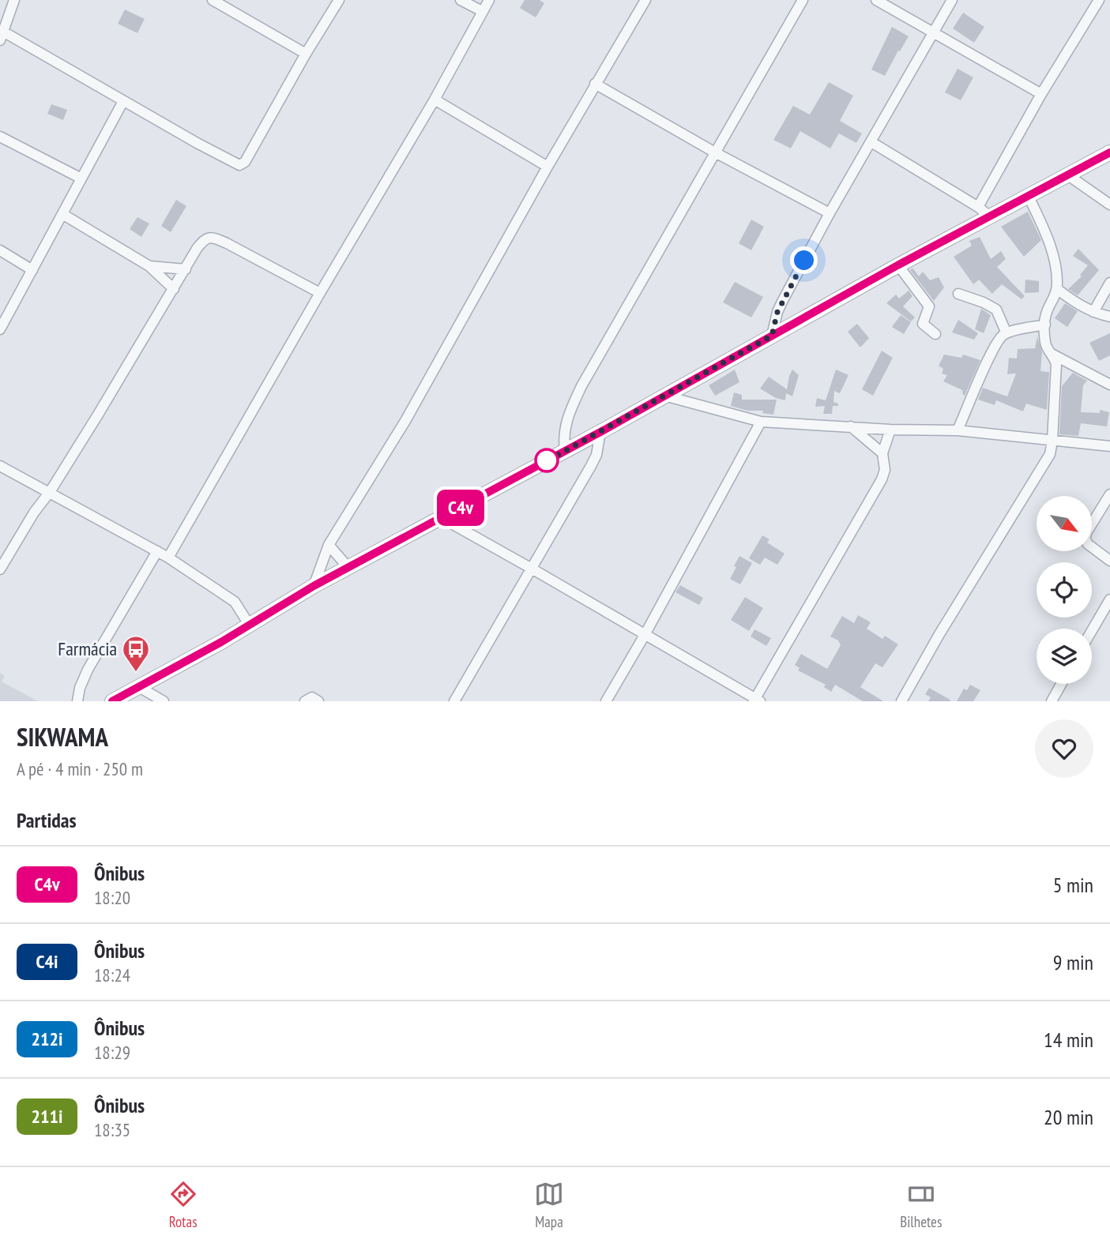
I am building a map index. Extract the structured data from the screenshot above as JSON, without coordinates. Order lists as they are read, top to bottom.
{
  "places": {
    "bus stop": ["Farmácia"]
  },
  "lines": ["bus line C4v"],
  "north": "bottom right",
  "page": {
    "on_map": "C4v",
    "heading": [
      ["SIKWAMA", "A pé · 4 min · 250 m"],
      "Partidas"
    ],
    "list": [
      {
        "mark": "C4v",
        "name": "Ônibus",
        "note": "18:20",
        "value": "5 min"
      },
      {
        "mark": "C4i",
        "name": "Ônibus",
        "note": "18:24",
        "value": "9 min"
      },
      {
        "mark": "212i",
        "name": "Ônibus",
        "note": "18:29",
        "value": "14 min"
      },
      {
        "mark": "211i",
        "name": "Ônibus",
        "note": "18:35",
        "value": "20 min"
      }
    ],
    "tabs": ["Rotas", "Mapa", "Bilhetes"]
  }
}
